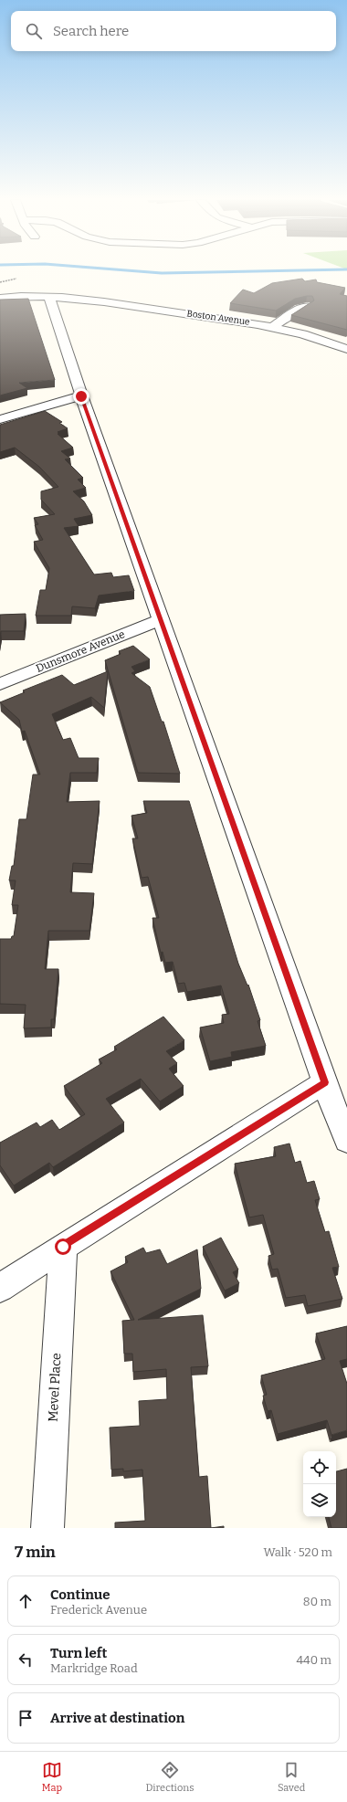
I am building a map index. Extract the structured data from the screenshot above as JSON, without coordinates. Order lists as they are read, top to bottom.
{
  "streets": {
    "street": ["Boston Avenue", "Dunsmore Avenue", "Mevel Place"]
  },
  "page": {
    "search": "Search here",
    "heading": ["7 min", "Walk · 520 m"],
    "list": [
      ["Continue", "Frederick Avenue", "80 m"],
      ["Turn left", "Markridge Road", "440 m"],
      "Arrive at destination"
    ],
    "nav": ["Map", "Directions", "Saved"]
  }
}
